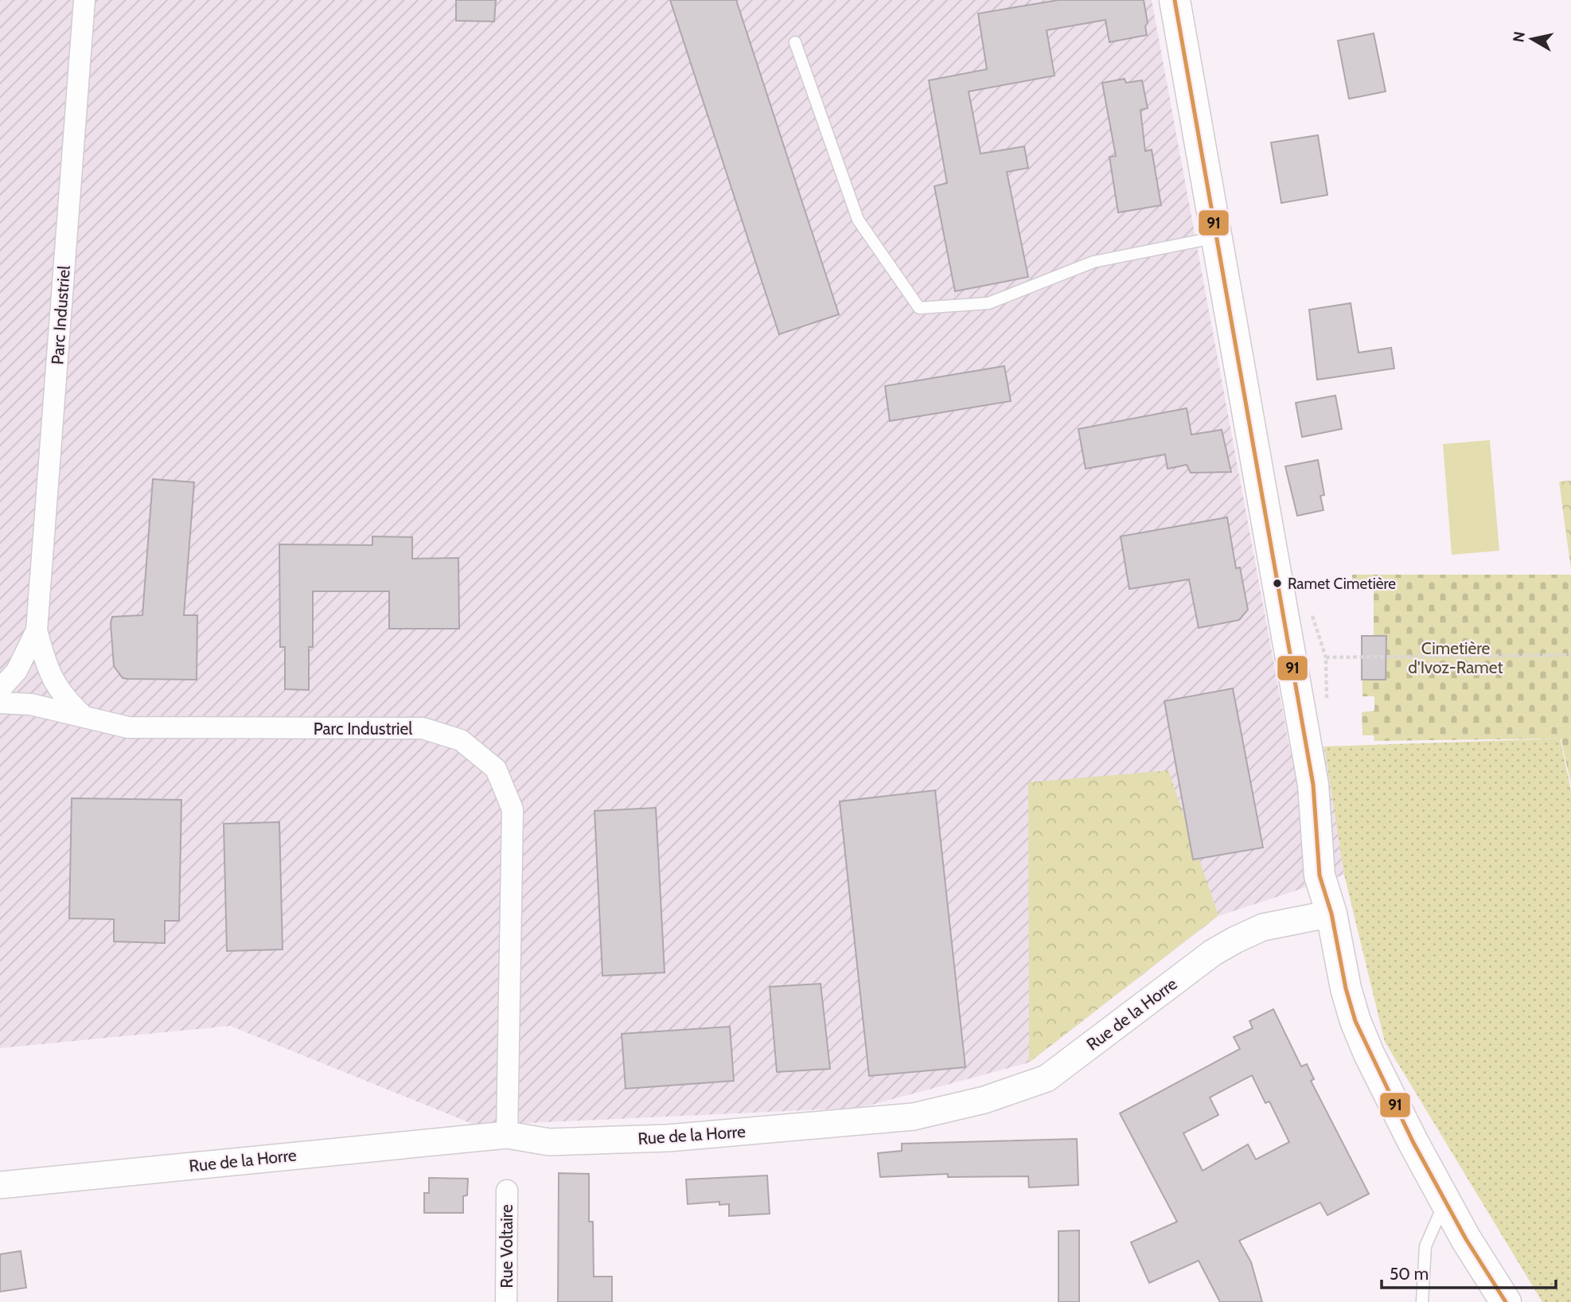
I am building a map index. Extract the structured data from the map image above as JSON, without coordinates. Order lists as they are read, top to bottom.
{
  "streets": {
    "street": ["Parc Industriel", "Rue de la Horre", "Rue Voltaire"]
  },
  "crossings": [
    ["Parc Industriel", "Rue de la Horre"]
  ],
  "parks": ["Cimetière d'Ivoz-Ramet"],
  "places": ["Ramet Cimetière"],
  "lines": ["transit line 91"],
  "scale_bar": "50 m",
  "north": "left"
}
